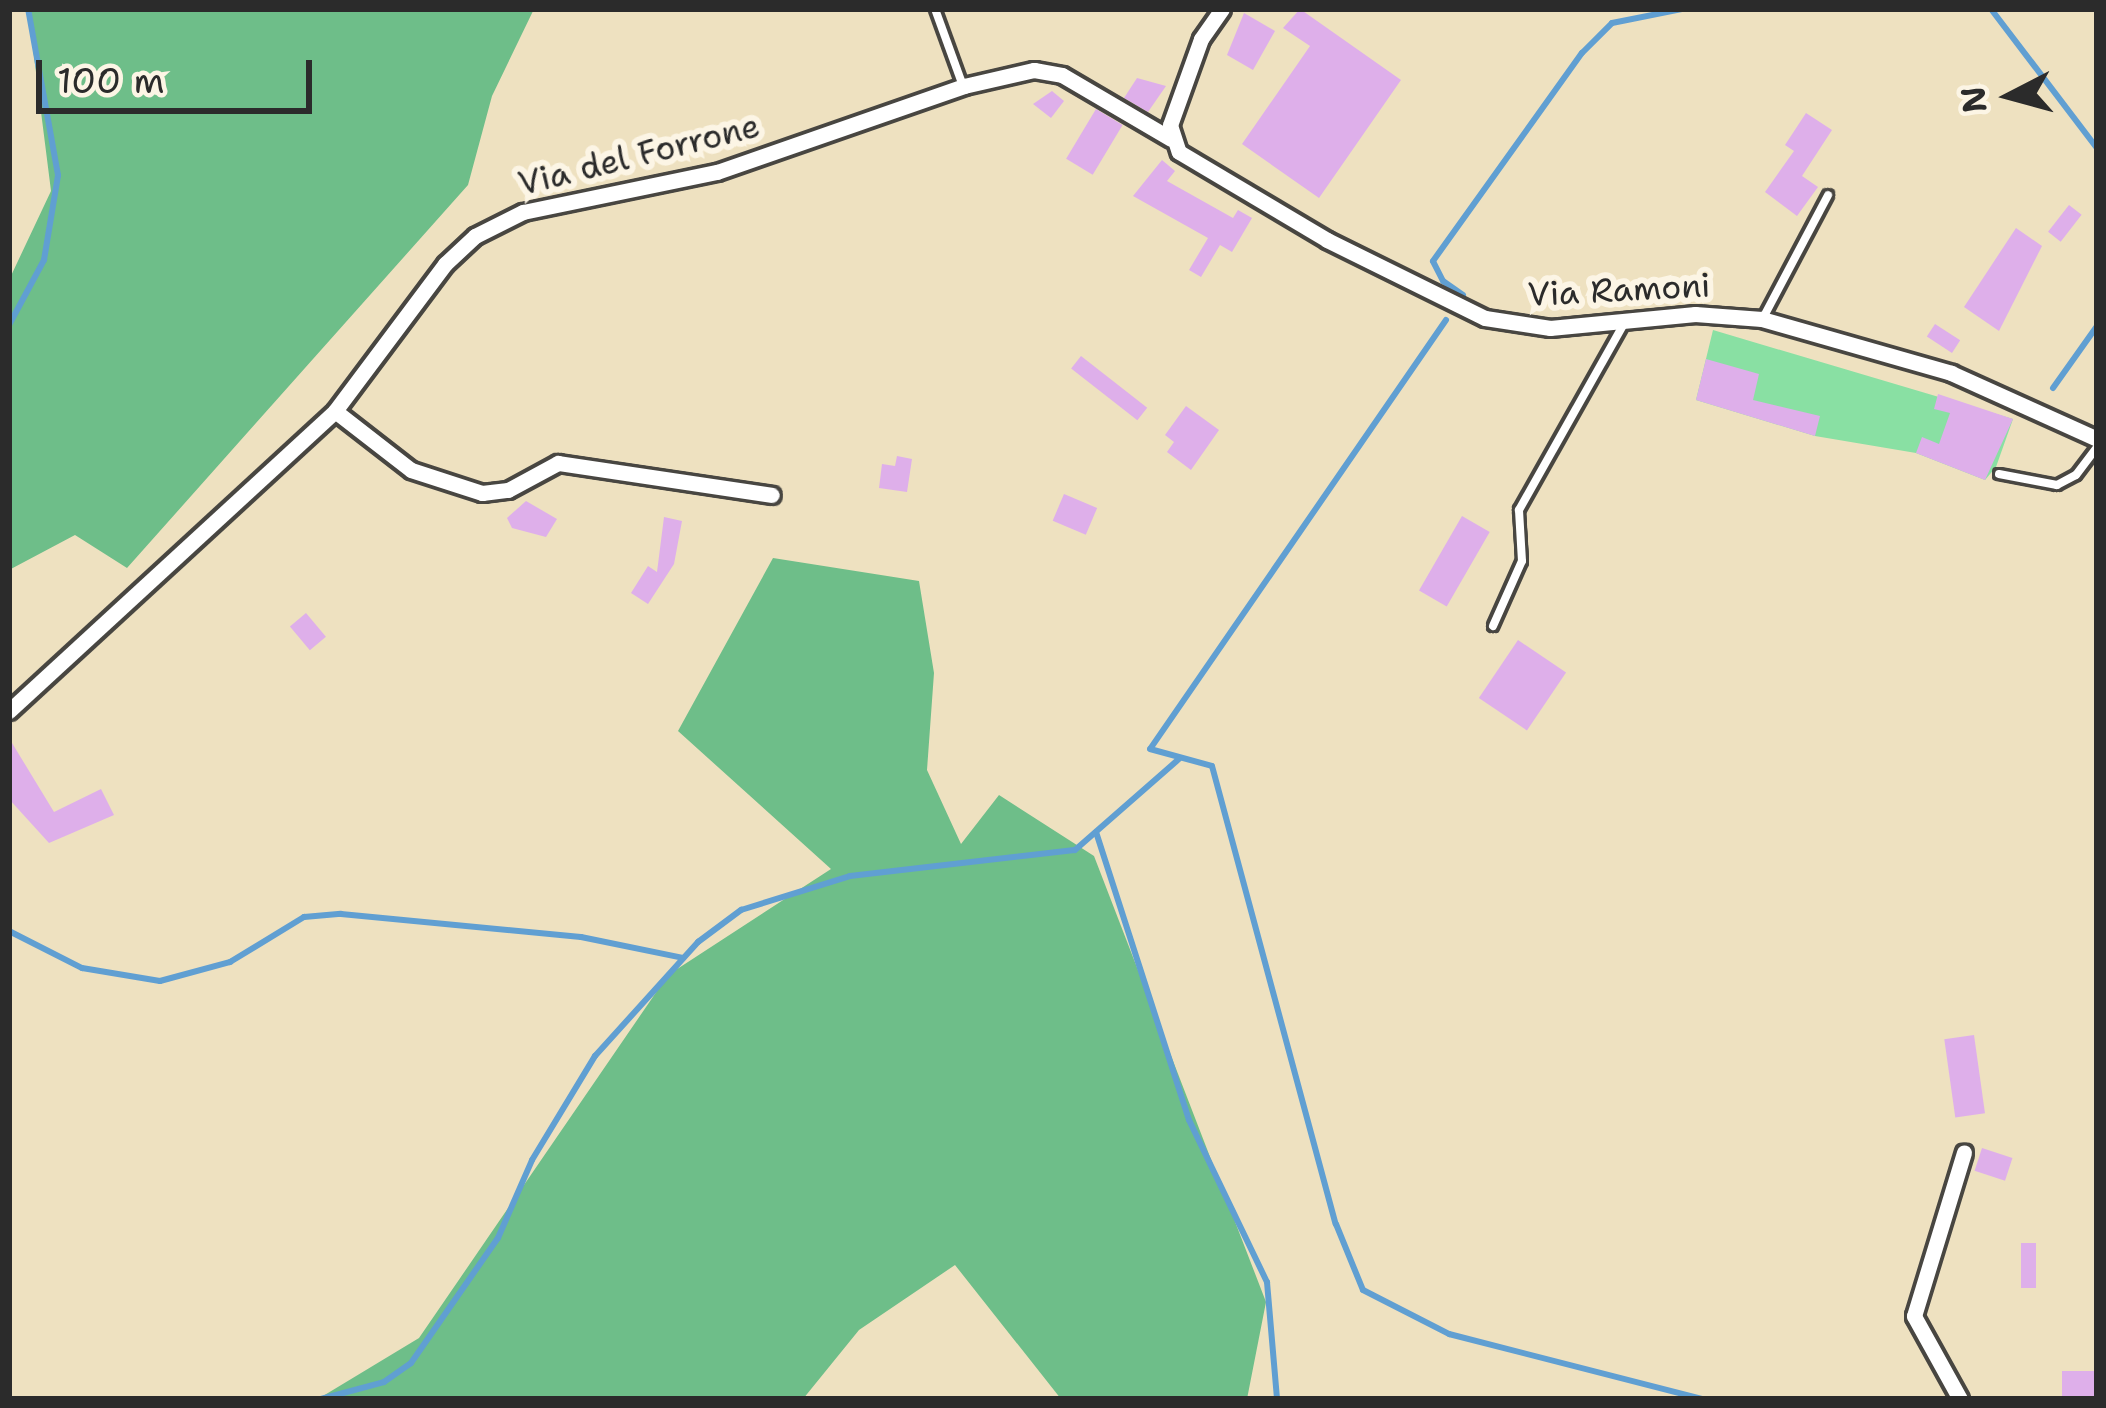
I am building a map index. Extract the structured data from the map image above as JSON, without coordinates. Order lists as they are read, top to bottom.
{
  "streets": {
    "street": ["Via del Forrone", "Via Ramoni"]
  },
  "crossings": [
    ["Via del Forrone", "Via Ramoni"]
  ],
  "scale_bar": "100 m",
  "north": "left"
}
